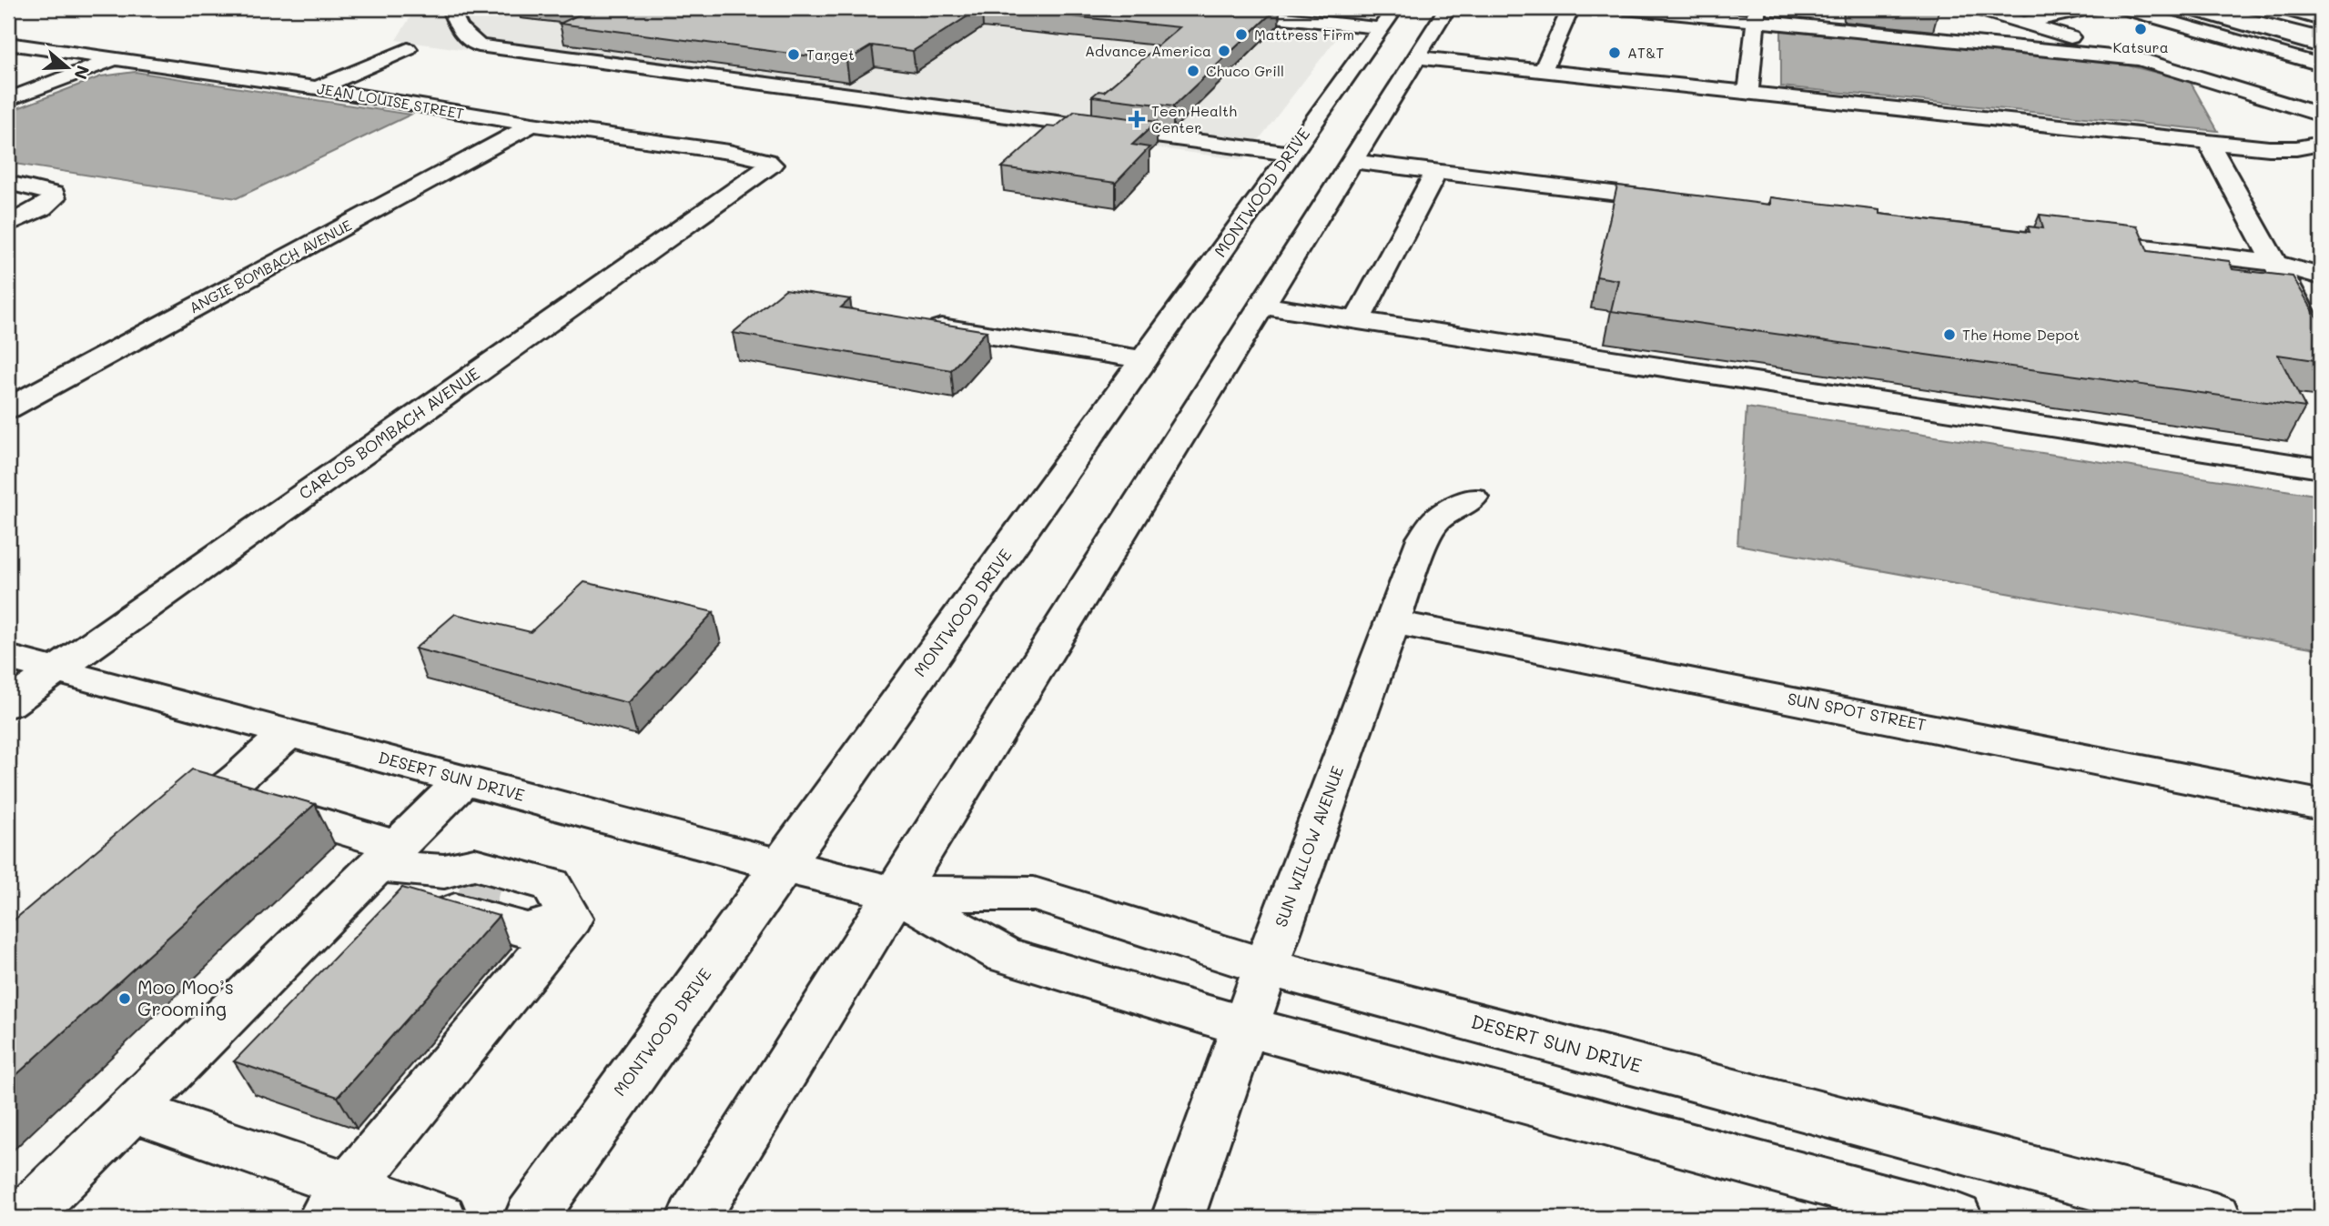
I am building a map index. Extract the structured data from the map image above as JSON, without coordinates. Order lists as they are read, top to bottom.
{
  "streets": {
    "main road": [
      "JEAN LOUISE STREET",
      "MONTWOOD DRIVE",
      "ANGIE BOMBACH AVENUE",
      "CARLOS BOMBACH AVENUE",
      "SUN SPOT STREET",
      "DESERT SUN DRIVE",
      "SUN WILLOW AVENUE"
    ]
  },
  "crossings": [
    ["JEAN LOUISE STREET", "ANGIE BOMBACH AVENUE"],
    ["JEAN LOUISE STREET", "CARLOS BOMBACH AVENUE"],
    ["MONTWOOD DRIVE", "DESERT SUN DRIVE"],
    ["CARLOS BOMBACH AVENUE", "DESERT SUN DRIVE"],
    ["SUN SPOT STREET", "SUN WILLOW AVENUE"],
    ["DESERT SUN DRIVE", "SUN WILLOW AVENUE"]
  ],
  "places": {
    "other": [
      "Katsura",
      "Mattress Firm",
      "Advance America",
      "AT&T",
      "Target",
      "Chuco Grill",
      "The Home Depot",
      "Moo Moo’s Grooming"
    ],
    "health": ["Teen Health Center"]
  },
  "north": "right"
}
